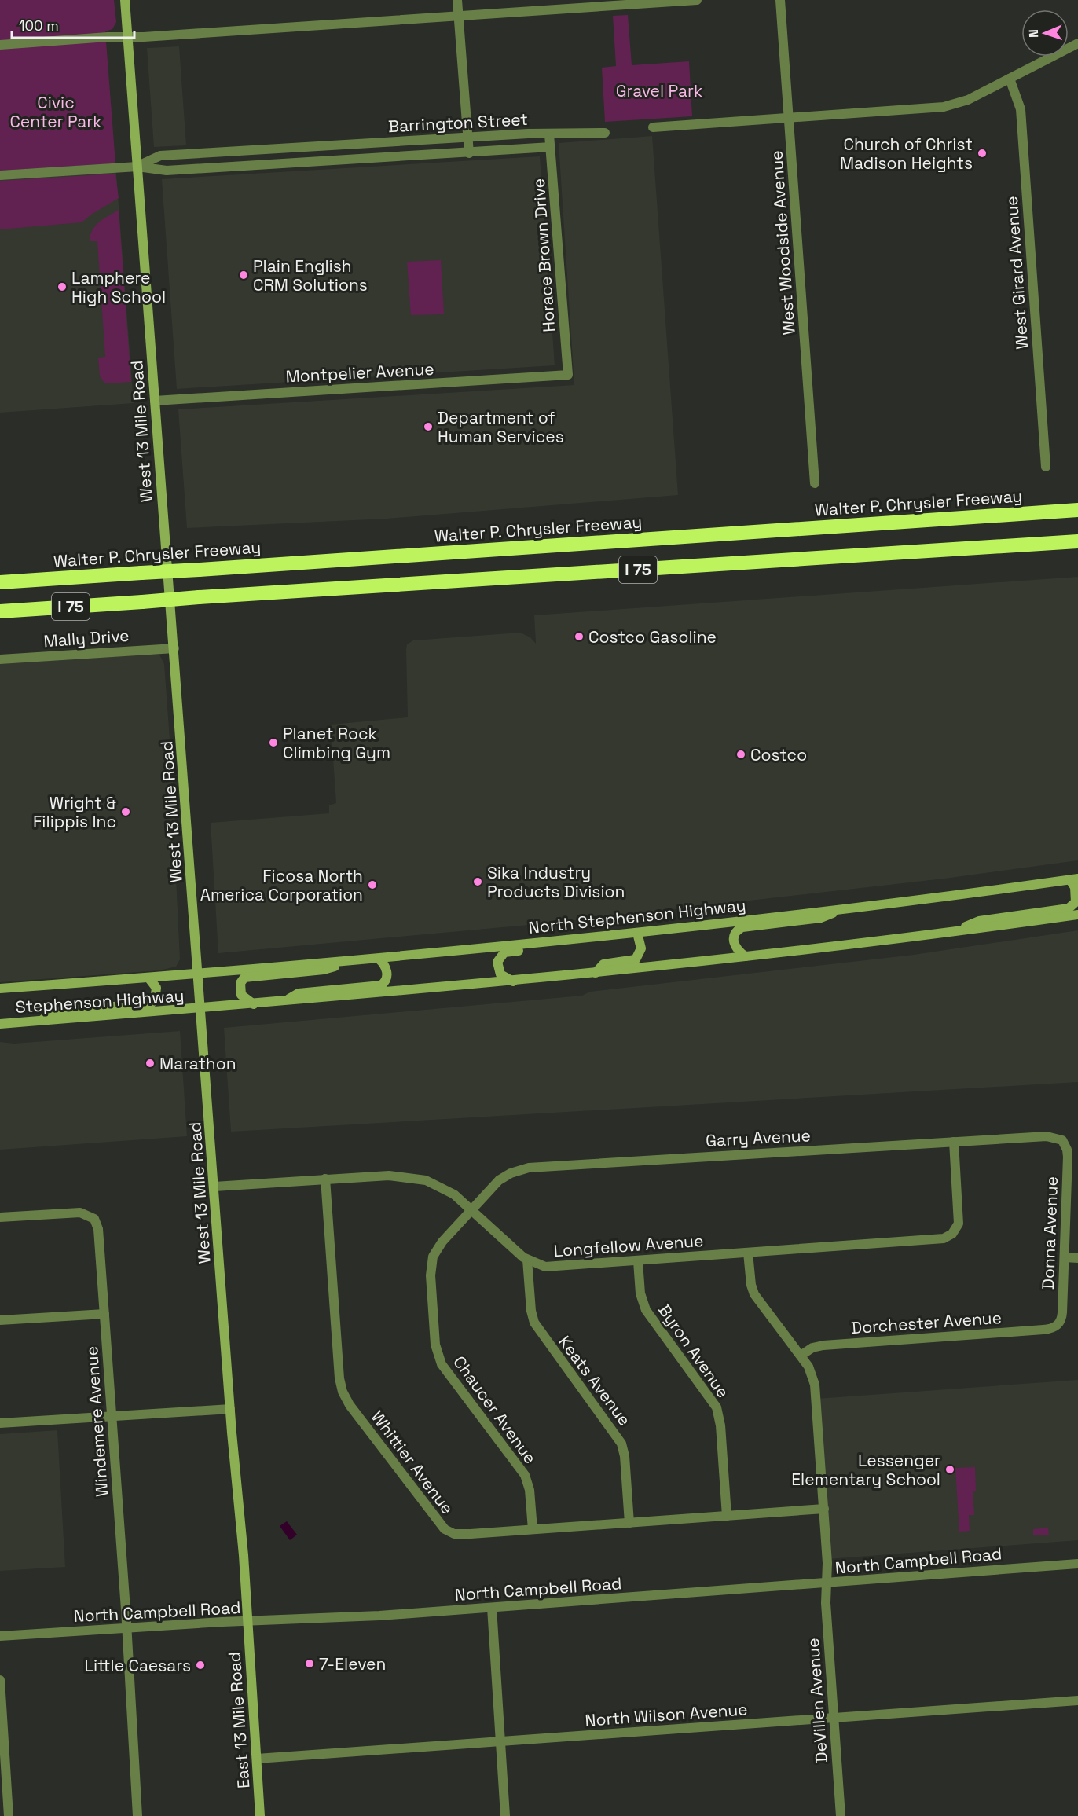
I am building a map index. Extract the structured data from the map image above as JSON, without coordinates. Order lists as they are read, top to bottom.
{
  "streets": {
    "highway": ["Walter P. Chrysler Freeway", "I 75"],
    "main road": [
      "West 13 Mile Road",
      "North Stephenson Highway",
      "Stephenson Highway",
      "East 13 Mile Road"
    ],
    "street": [
      "Barrington Street",
      "West Woodside Avenue",
      "Horace Brown Drive",
      "West Girard Avenue",
      "Montpelier Avenue",
      "Mally Drive",
      "Garry Avenue",
      "Donna Avenue",
      "Longfellow Avenue",
      "Dorchester Avenue",
      "Byron Avenue",
      "Keats Avenue",
      "Chaucer Avenue",
      "Windemere Avenue",
      "Whittier Avenue",
      "North Campbell Road",
      "DeVillen Avenue",
      "North Wilson Avenue"
    ]
  },
  "crossings": [
    ["Barrington Street", "Horace Brown Drive"],
    ["Barrington Street", "West 13 Mile Road"],
    ["Horace Brown Drive", "Montpelier Avenue"],
    ["Montpelier Avenue", "West 13 Mile Road"],
    ["West 13 Mile Road", "Mally Drive"],
    ["West 13 Mile Road", "North Stephenson Highway"],
    ["West 13 Mile Road", "Stephenson Highway"],
    ["West 13 Mile Road", "Longfellow Avenue"],
    ["West 13 Mile Road", "North Campbell Road"],
    ["West 13 Mile Road", "East 13 Mile Road"],
    ["North Stephenson Highway", "Stephenson Highway"],
    ["Garry Avenue", "Donna Avenue"],
    ["Garry Avenue", "Longfellow Avenue"],
    ["Garry Avenue", "Chaucer Avenue"],
    ["Donna Avenue", "Dorchester Avenue"],
    ["Longfellow Avenue", "Byron Avenue"],
    ["Longfellow Avenue", "Keats Avenue"],
    ["Longfellow Avenue", "Chaucer Avenue"],
    ["Longfellow Avenue", "Whittier Avenue"],
    ["Longfellow Avenue", "DeVillen Avenue"],
    ["Dorchester Avenue", "DeVillen Avenue"],
    ["Byron Avenue", "Whittier Avenue"],
    ["Keats Avenue", "Whittier Avenue"],
    ["Chaucer Avenue", "Whittier Avenue"],
    ["Windemere Avenue", "North Campbell Road"],
    ["Whittier Avenue", "DeVillen Avenue"],
    ["North Campbell Road", "DeVillen Avenue"],
    ["North Campbell Road", "East 13 Mile Road"],
    ["DeVillen Avenue", "North Wilson Avenue"],
    ["North Wilson Avenue", "East 13 Mile Road"]
  ],
  "parks": ["Gravel Park", "Civic Center Park"],
  "places": [
    "Church of Christ Madison Heights",
    "Plain English CRM Solutions",
    "Lamphere High School",
    "Department of Human Services",
    "Costco Gasoline",
    "Planet Rock Climbing Gym",
    "Costco",
    "Wright & Filippis Inc",
    "Sika Industry Products Division",
    "Ficosa North America Corporation",
    "Marathon",
    "Lessenger Elementary School",
    "7-Eleven",
    "Little Caesars"
  ],
  "scale_bar": "100 m",
  "north": "left"
}
